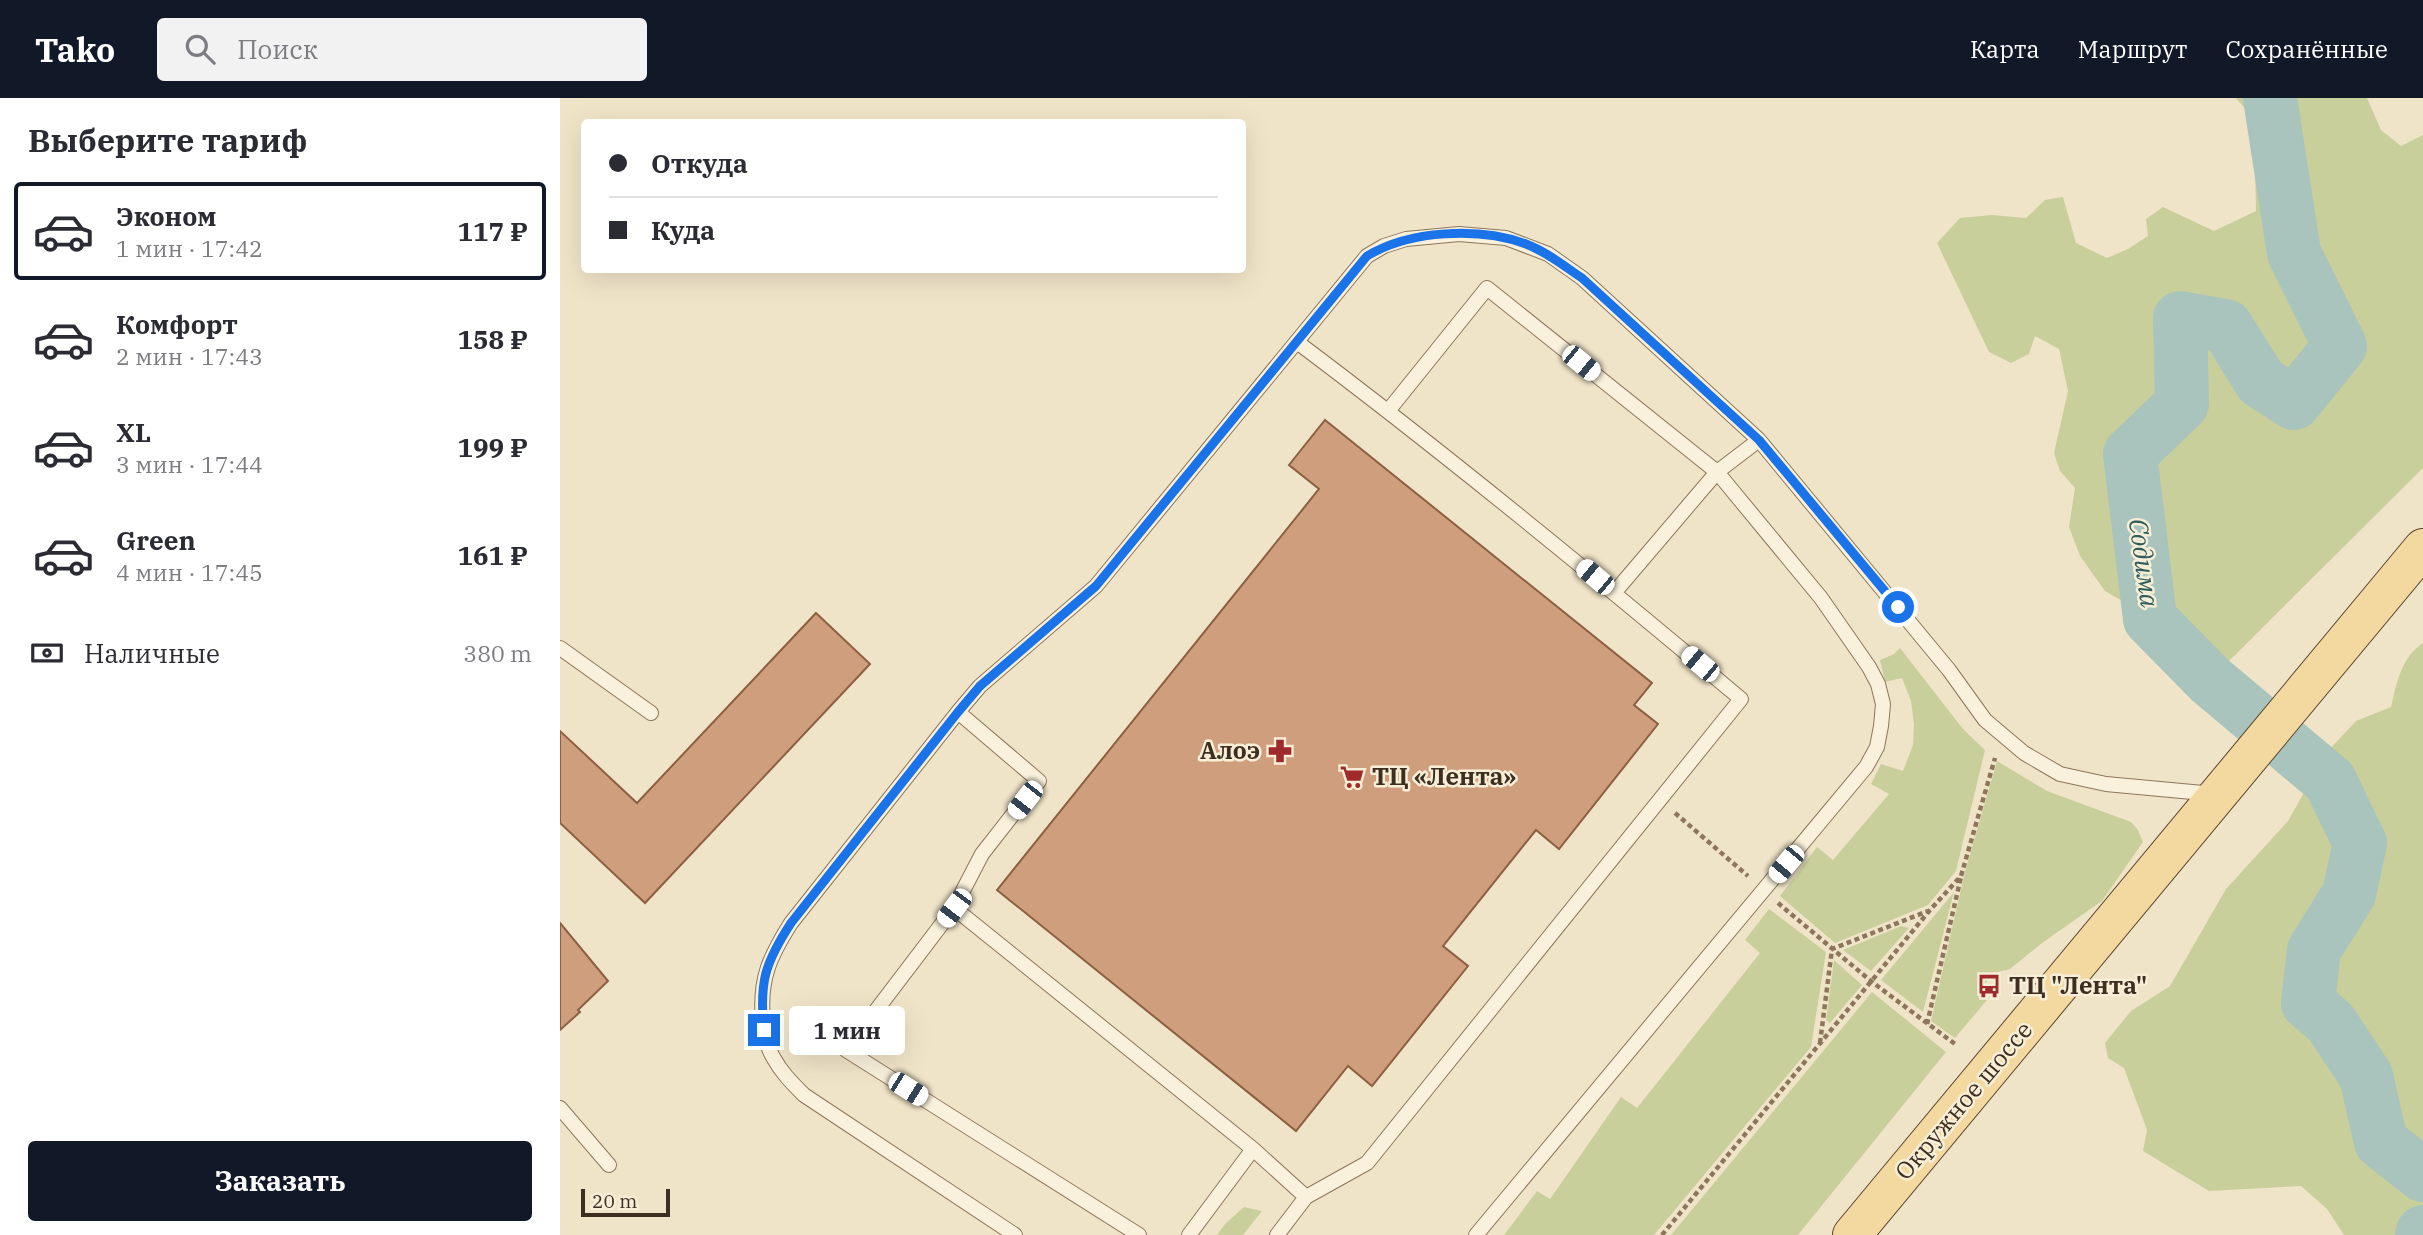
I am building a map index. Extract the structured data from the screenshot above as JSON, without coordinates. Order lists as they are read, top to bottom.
{
  "streets": {
    "main road": ["Окружное шоссе"]
  },
  "water": ["Содима"],
  "places": {
    "pharmacy": ["Алоэ"],
    "supermarket": ["ТЦ «Лента»"],
    "bus stop": ["ТЦ \"Лента\""]
  },
  "scale_bar": "20 m",
  "page": {
    "header": "Tako",
    "search": "Поиск",
    "nav": ["Карта", "Маршрут", "Сохранённые"],
    "heading": "Выберите тариф",
    "banner": ["Откуда", "Куда"],
    "list": [
      {
        "name": "Эконом",
        "note": "1 мин · 17:42",
        "value": "117 ₽"
      },
      {
        "name": "Комфорт",
        "note": "2 мин · 17:43",
        "value": "158 ₽"
      },
      {
        "name": "XL",
        "note": "3 мин · 17:44",
        "value": "199 ₽"
      },
      {
        "name": "Green",
        "note": "4 мин · 17:45",
        "value": "161 ₽"
      }
    ],
    "pay": ["Наличные", "380 m"],
    "bubble": "1 мин",
    "buttons": "Заказать",
    "scale": "20 m"
  }
}
